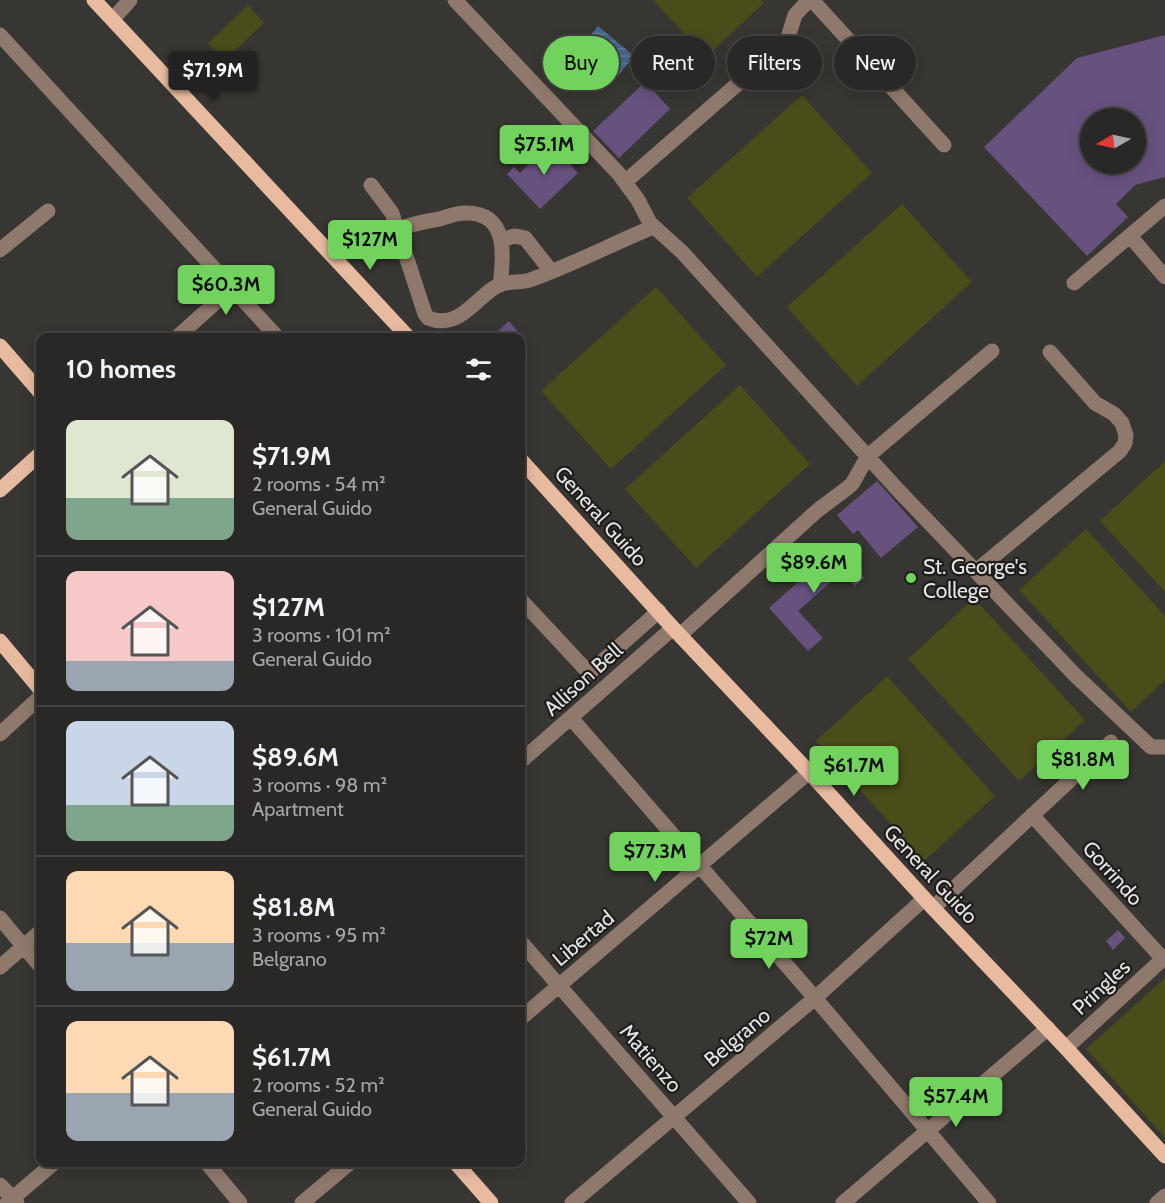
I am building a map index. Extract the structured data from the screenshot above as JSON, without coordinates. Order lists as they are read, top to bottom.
{
  "streets": {
    "main road": ["General Guido"],
    "street": [
      "Allison Bell",
      "Gorrindo",
      "Libertad",
      "Pringles",
      "Belgrano",
      "Matienzo"
    ]
  },
  "crossings": [
    ["General Guido", "Allison Bell"],
    ["General Guido", "Libertad"],
    ["General Guido", "Pringles"],
    ["General Guido", "Belgrano"],
    ["Gorrindo", "Pringles"],
    ["Gorrindo", "Belgrano"],
    ["Libertad", "Matienzo"],
    ["Belgrano", "Matienzo"]
  ],
  "places": ["St. George's College"],
  "north": "left",
  "page": {
    "chip": [
      "Buy",
      "Rent",
      "Filters",
      "New"
    ],
    "price": [
      "$71.9M",
      "$75.1M",
      "$127M",
      "$60.3M",
      "$89.6M",
      "$81.8M",
      "$61.7M",
      "$77.3M",
      "$72M",
      "$57.4M"
    ],
    "heading": "10 homes",
    "list": [
      {
        "name": "$71.9M",
        "note": "2 rooms · 54 m² · General Guido"
      },
      {
        "name": "$127M",
        "note": "3 rooms · 101 m² · General Guido"
      },
      {
        "name": "$89.6M",
        "note": "3 rooms · 98 m² · Apartment"
      },
      {
        "name": "$81.8M",
        "note": "3 rooms · 95 m² · Belgrano"
      },
      {
        "name": "$61.7M",
        "note": "2 rooms · 52 m² · General Guido"
      }
    ]
  }
}
